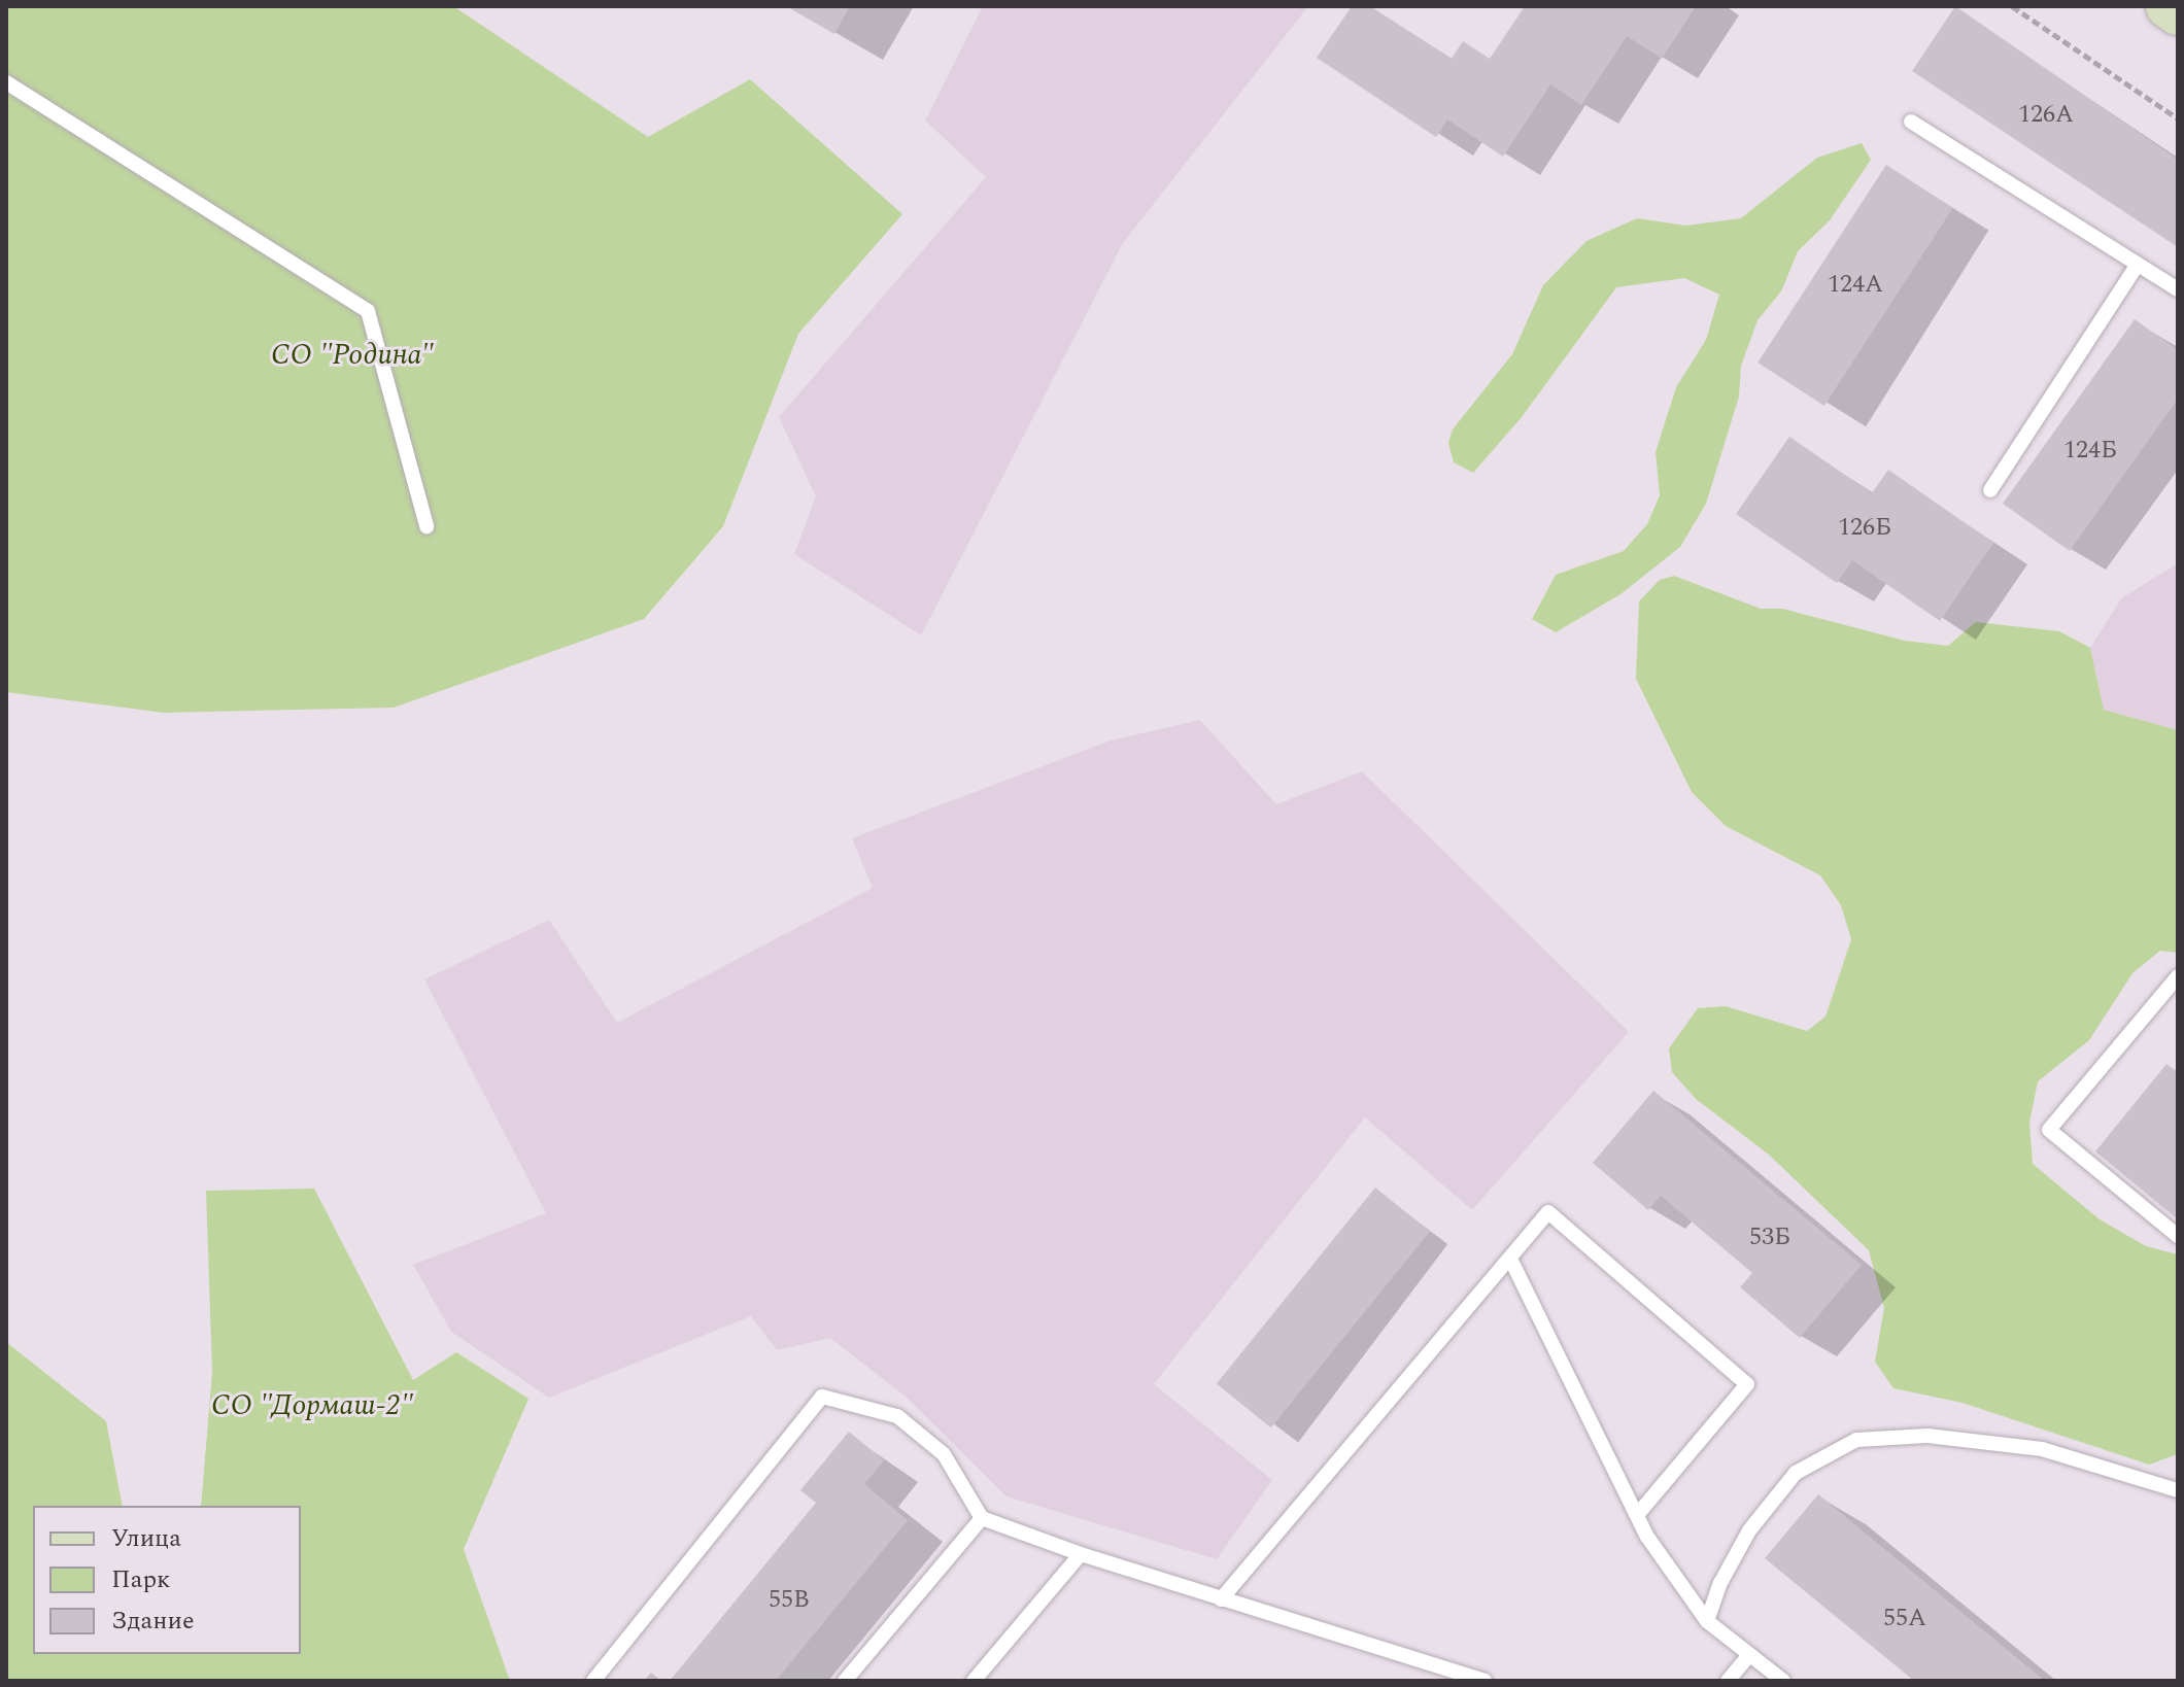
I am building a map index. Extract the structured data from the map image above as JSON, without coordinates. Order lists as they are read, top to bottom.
{
  "parks": ["СО \"Родина\"", "СО \"Дормаш-2\""],
  "house_numbers": [
    "126А",
    "124А",
    "124Б",
    "126Б",
    "53Б",
    "55В",
    "55А"
  ],
  "legend": ["Улица", "Парк", "Здание"]
}
